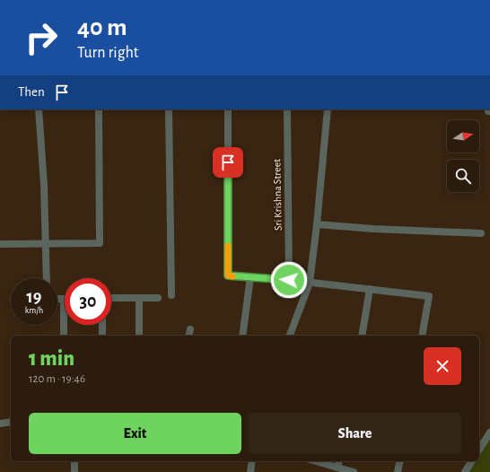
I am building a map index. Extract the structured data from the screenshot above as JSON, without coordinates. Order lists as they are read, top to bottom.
{
  "streets": {
    "street": ["Sri Krishna Street"]
  },
  "north": "right",
  "page": {
    "turn": ["40 m", "Turn right"],
    "then": "Then",
    "speed": "19 km/h",
    "limit": "30",
    "heading": ["1 min", "120 m · 19:46"],
    "buttons": ["Exit", "Share"]
  }
}
